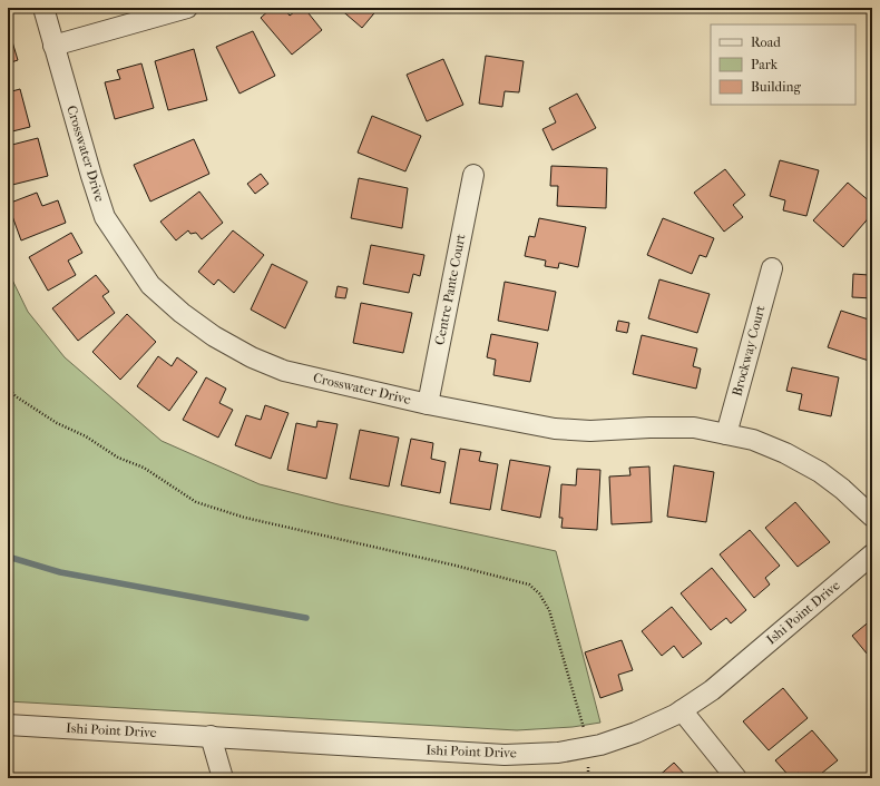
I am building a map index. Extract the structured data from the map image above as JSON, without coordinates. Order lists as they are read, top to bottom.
{
  "streets": {
    "street": [
      "Crosswater Drive",
      "Centre Pante Court",
      "Brockway Court",
      "Ishi Point Drive"
    ]
  },
  "crossings": [
    ["Crosswater Drive", "Centre Pante Court"],
    ["Crosswater Drive", "Brockway Court"]
  ],
  "legend": ["Road", "Park", "Building"]
}
